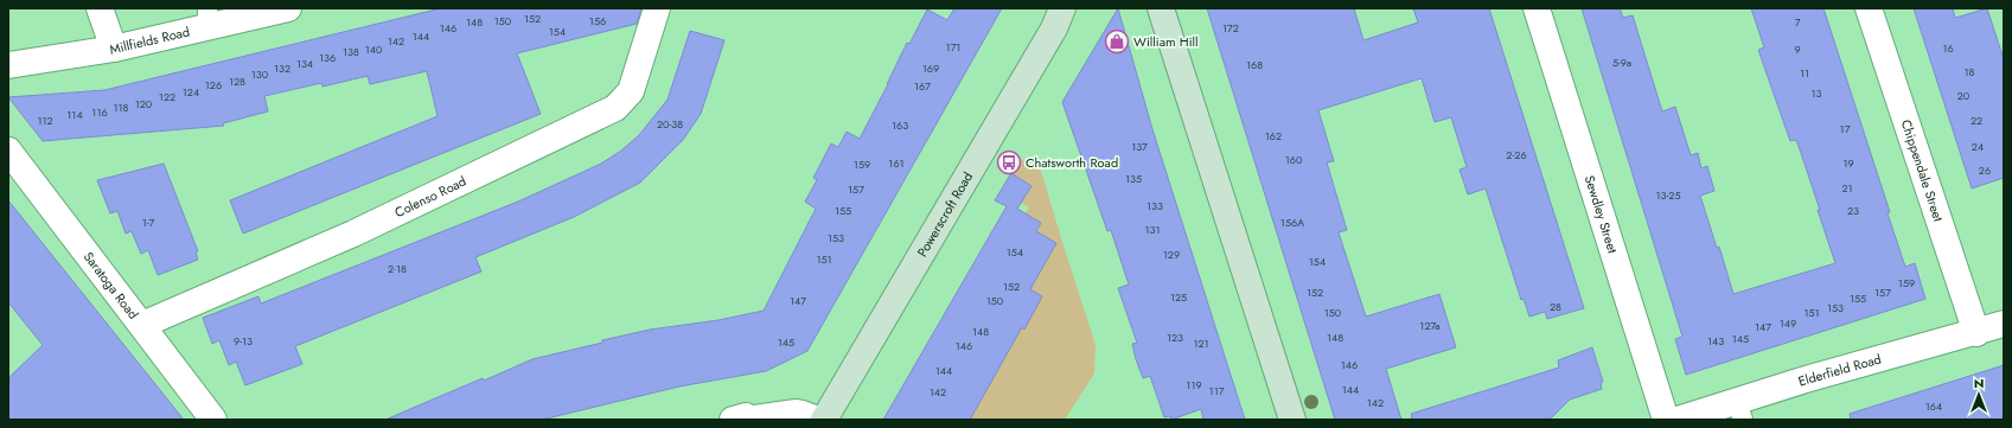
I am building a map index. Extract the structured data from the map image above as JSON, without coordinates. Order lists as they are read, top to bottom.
{
  "streets": {
    "street": [
      "Millfields Road",
      "Chippendale Street",
      "Colenso Road",
      "Sewdley Street",
      "Powerscroft Road",
      "Saratoga Road",
      "Elderfield Road"
    ]
  },
  "crossings": [
    ["Chippendale Street", "Elderfield Road"],
    ["Colenso Road", "Saratoga Road"]
  ],
  "places": {
    "shop": ["William Hill"],
    "bus stop": ["Chatsworth Road"]
  },
  "house_numbers": [
    "152",
    "150",
    "156",
    "148",
    "7",
    "146",
    "172",
    "154",
    "144",
    "142",
    "171",
    "16",
    "140",
    "9",
    "138",
    "136",
    "5-9a",
    "134",
    "168",
    "132",
    "169",
    "18",
    "11",
    "130",
    "128",
    "126",
    "167",
    "124",
    "13",
    "20",
    "122",
    "120",
    "118",
    "116",
    "114",
    "112",
    "22",
    "20-38",
    "163",
    "17",
    "162",
    "137",
    "24",
    "2-26",
    "160",
    "161",
    "19",
    "159",
    "26",
    "135",
    "21",
    "157",
    "13-25",
    "133",
    "155",
    "23",
    "1-7",
    "156A",
    "131",
    "153",
    "154",
    "129",
    "151",
    "154",
    "2-18",
    "159",
    "152",
    "152",
    "157",
    "125",
    "155",
    "147",
    "150",
    "28",
    "153",
    "150",
    "151",
    "149",
    "127a",
    "147",
    "148",
    "123",
    "148",
    "145",
    "9-13",
    "143",
    "145",
    "121",
    "146",
    "146",
    "144",
    "119",
    "144",
    "117",
    "142",
    "142",
    "164"
  ],
  "north": "top"
}
